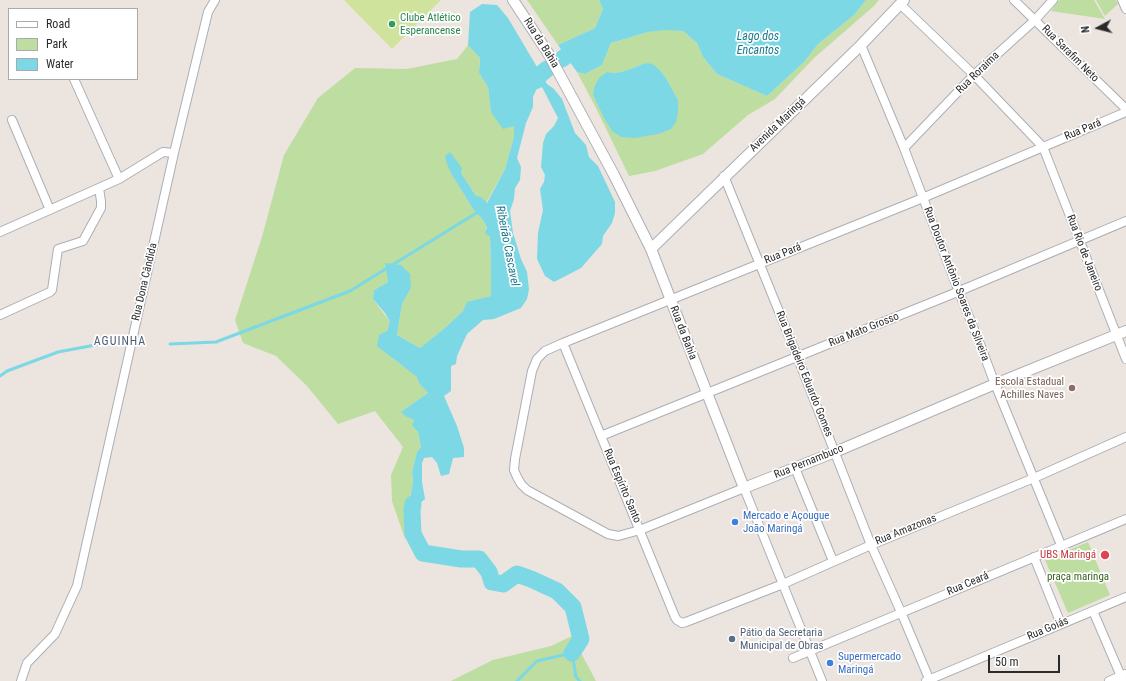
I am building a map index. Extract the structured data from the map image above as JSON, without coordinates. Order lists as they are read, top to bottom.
{
  "streets": {
    "street": [
      "Rua da Bahia",
      "Rua Sarafim Neto",
      "Rua Roraima",
      "Avenida Maringá",
      "Rua Pará",
      "Rua Rio de Janeiro",
      "Rua Dona Cândida",
      "Rua Doutor Antônio Soares da Silveira",
      "Rua Mato Grosso",
      "Rua Brigadeiro Eduardo Gomes",
      "Rua Pernambuco",
      "Rua Espírito Santo",
      "Rua Amazonas",
      "Rua Ceará",
      "Rua Goiás"
    ]
  },
  "crossings": [
    ["Rua da Bahia", "Avenida Maringá"],
    ["Rua da Bahia", "Rua Pará"],
    ["Rua da Bahia", "Rua Mato Grosso"],
    ["Rua da Bahia", "Rua Pernambuco"],
    ["Rua da Bahia", "Rua Amazonas"],
    ["Rua da Bahia", "Rua Ceará"],
    ["Rua Sarafim Neto", "Rua Roraima"],
    ["Rua Roraima", "Rua Doutor Antônio Soares da Silveira"],
    ["Avenida Maringá", "Rua Doutor Antônio Soares da Silveira"],
    ["Avenida Maringá", "Rua Brigadeiro Eduardo Gomes"],
    ["Rua Pará", "Rua Rio de Janeiro"],
    ["Rua Pará", "Rua Doutor Antônio Soares da Silveira"],
    ["Rua Pará", "Rua Brigadeiro Eduardo Gomes"],
    ["Rua Pará", "Rua Pernambuco"],
    ["Rua Pará", "Rua Espírito Santo"],
    ["Rua Rio de Janeiro", "Rua Mato Grosso"],
    ["Rua Rio de Janeiro", "Rua Pernambuco"],
    ["Rua Doutor Antônio Soares da Silveira", "Rua Mato Grosso"],
    ["Rua Doutor Antônio Soares da Silveira", "Rua Pernambuco"],
    ["Rua Doutor Antônio Soares da Silveira", "Rua Amazonas"],
    ["Rua Doutor Antônio Soares da Silveira", "Rua Ceará"],
    ["Rua Mato Grosso", "Rua Brigadeiro Eduardo Gomes"],
    ["Rua Mato Grosso", "Rua Espírito Santo"],
    ["Rua Brigadeiro Eduardo Gomes", "Rua Pernambuco"],
    ["Rua Brigadeiro Eduardo Gomes", "Rua Amazonas"],
    ["Rua Brigadeiro Eduardo Gomes", "Rua Ceará"],
    ["Rua Brigadeiro Eduardo Gomes", "Rua Goiás"],
    ["Rua Pernambuco", "Rua Espírito Santo"],
    ["Rua Espírito Santo", "Rua Amazonas"]
  ],
  "districts": ["AGUINHA"],
  "water": ["Lago dos Encantos", "Ribeirão Cascavel"],
  "parks": ["praça maringa"],
  "places": [
    "Clube Atlético Esperancense",
    "Escola Estadual Achilles Naves",
    "Mercado e Açougue João Maringá",
    "UBS Maringá",
    "Pátio da Secretaria Municipal de Obras",
    "Supermercado Maringá"
  ],
  "legend": ["Road", "Park", "Water"],
  "scale_bar": "50 m",
  "north": "left"
}
